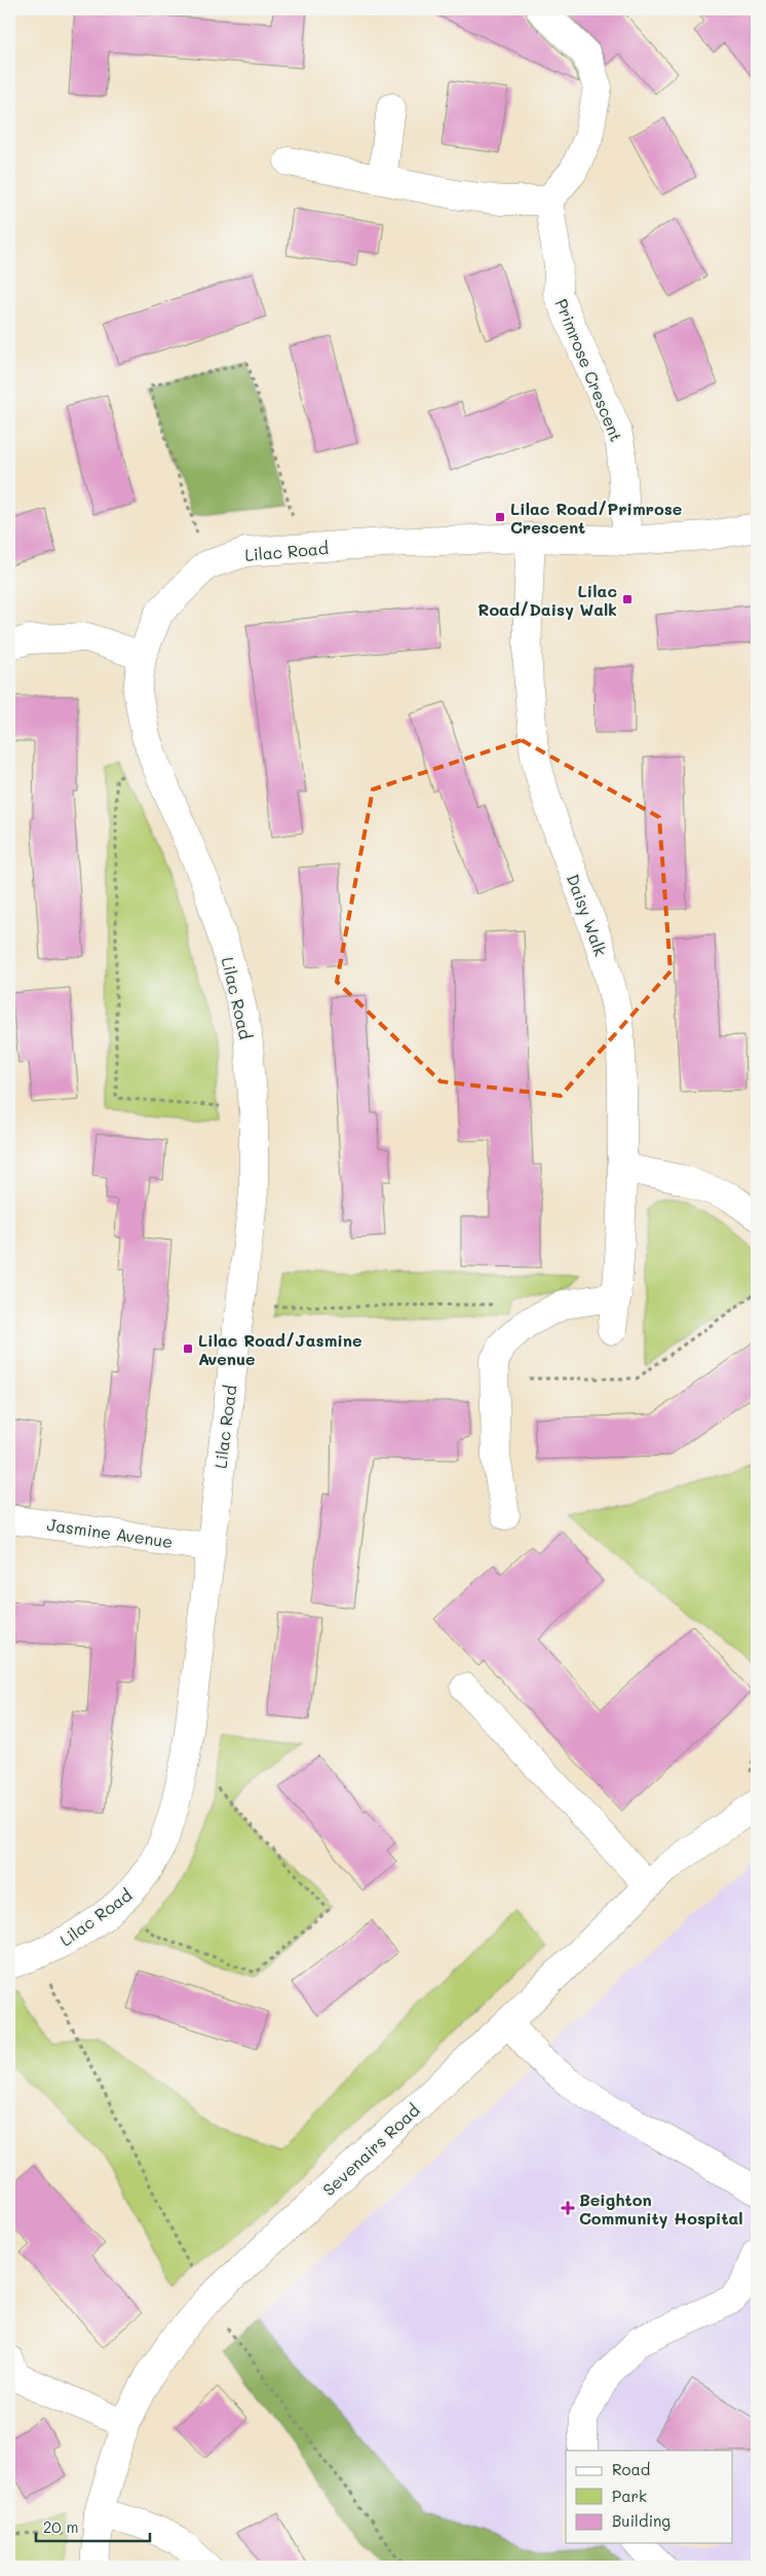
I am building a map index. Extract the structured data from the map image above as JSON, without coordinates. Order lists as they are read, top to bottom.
{
  "streets": {
    "street": [
      "Primrose Crescent",
      "Lilac Road",
      "Daisy Walk",
      "Jasmine Avenue",
      "Sevenairs Road"
    ]
  },
  "crossings": [
    ["Primrose Crescent", "Lilac Road"],
    ["Lilac Road", "Daisy Walk"],
    ["Lilac Road", "Jasmine Avenue"]
  ],
  "places": {
    "transit": ["Lilac Road/Primrose Crescent", "Lilac Road/Daisy Walk", "Lilac Road/Jasmine Avenue"],
    "health": ["Beighton Community Hospital"]
  },
  "legend": ["Road", "Park", "Building"],
  "scale_bar": "20 m"
}
